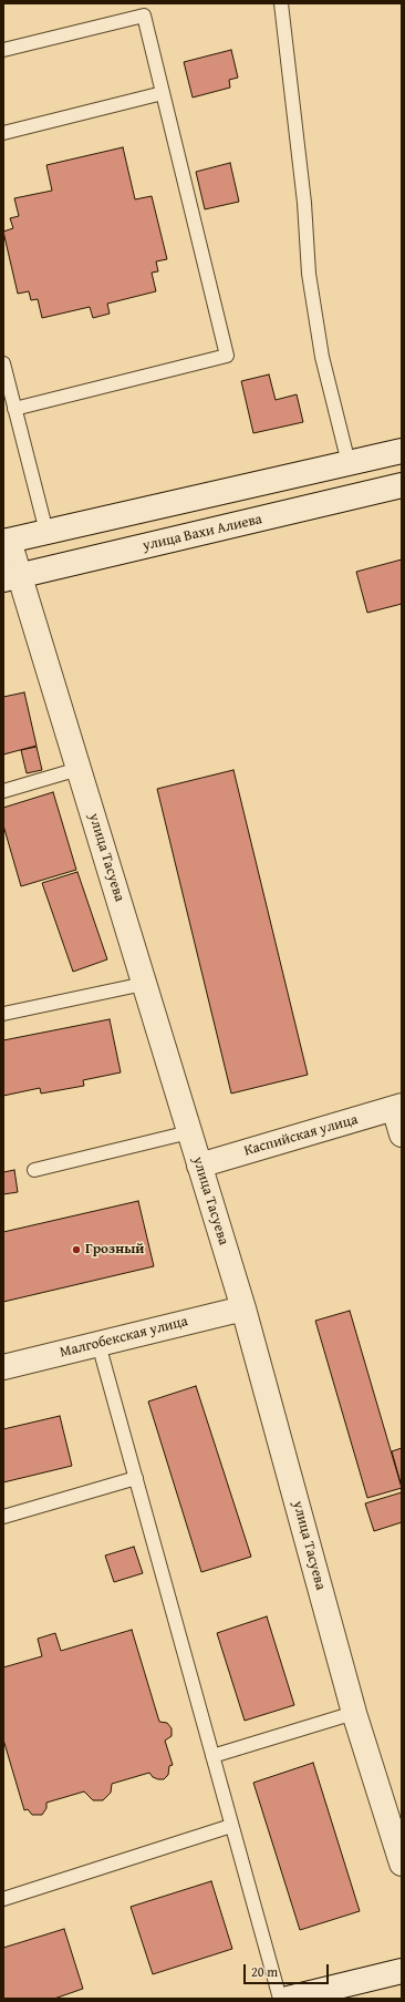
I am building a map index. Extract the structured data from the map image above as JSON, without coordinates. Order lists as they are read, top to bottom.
{
  "streets": {
    "street": [
      "улица Вахи Алиева",
      "улица Тасуева",
      "Каспийская улица",
      "Малгобекская улица"
    ]
  },
  "crossings": [
    ["улица Вахи Алиева", "улица Тасуева"],
    ["улица Тасуева", "Каспийская улица"],
    ["улица Тасуева", "Малгобекская улица"]
  ],
  "places": ["Грозный"],
  "scale_bar": "20 m"
}
